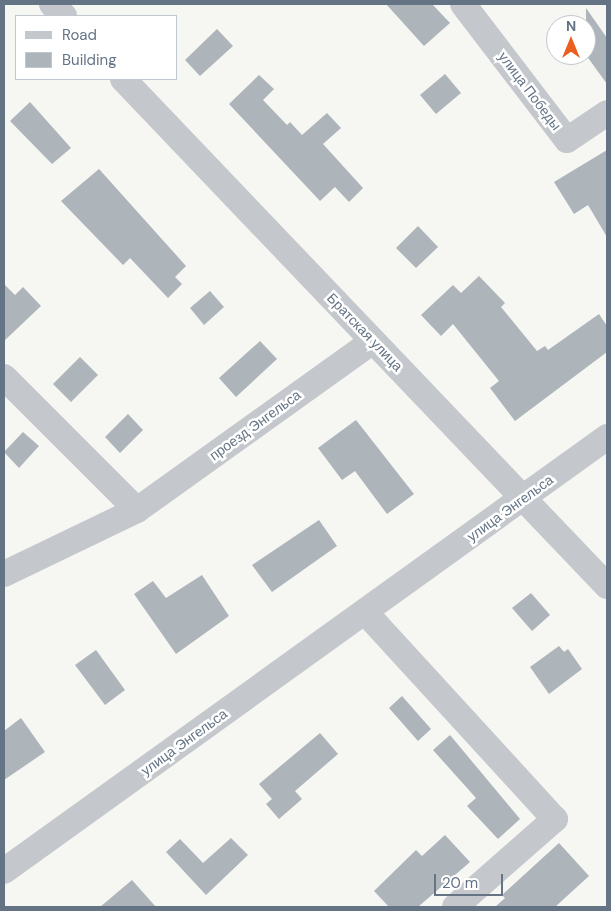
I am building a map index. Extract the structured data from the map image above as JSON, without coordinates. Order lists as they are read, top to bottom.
{
  "streets": {
    "street": [
      "улица Победы",
      "Братская улица",
      "проезд Энгельса",
      "улица Энгельса"
    ]
  },
  "crossings": [
    ["Братская улица", "проезд Энгельса"],
    ["Братская улица", "улица Энгельса"]
  ],
  "legend": ["Road", "Building"],
  "scale_bar": "20 m",
  "north": "top"
}
